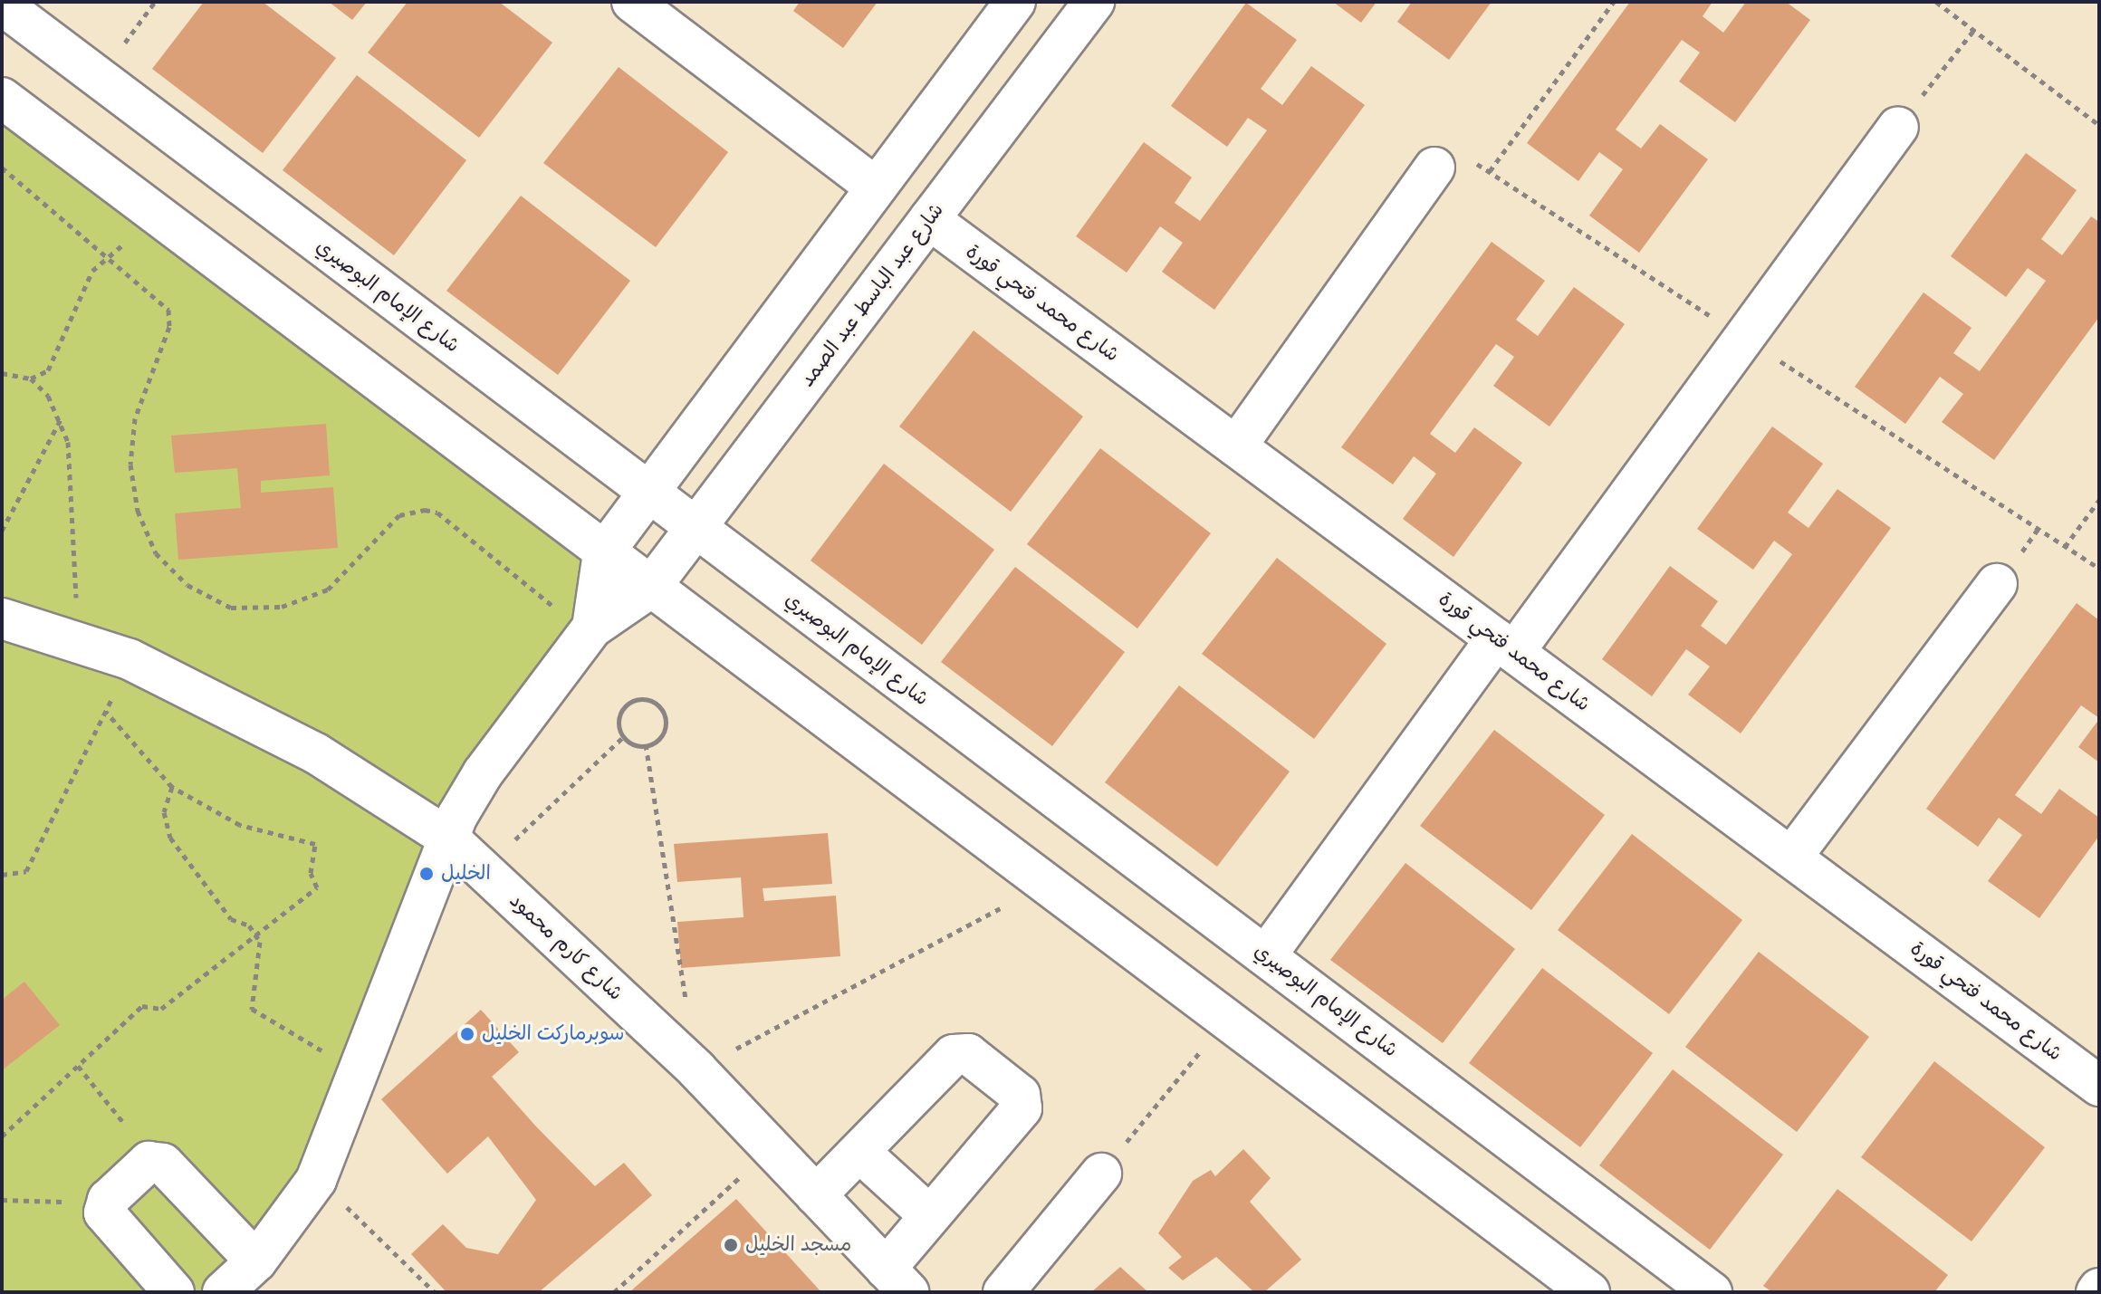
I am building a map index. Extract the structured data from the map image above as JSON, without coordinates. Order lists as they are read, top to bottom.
{
  "streets": {
    "street": [
      "شارع عبد الباسط عبد الصمد",
      "شارع الإمام البوصيري",
      "شارع محمد فتحي قورة",
      "شارع كارم محمود"
    ]
  },
  "crossings": [
    ["شارع عبد الباسط عبد الصمد", "شارع الإمام البوصيري"],
    ["شارع عبد الباسط عبد الصمد", "شارع محمد فتحي قورة"]
  ],
  "places": ["الخليل", "سوبرماركت الخليل", "مسجد الخليل"]
}
